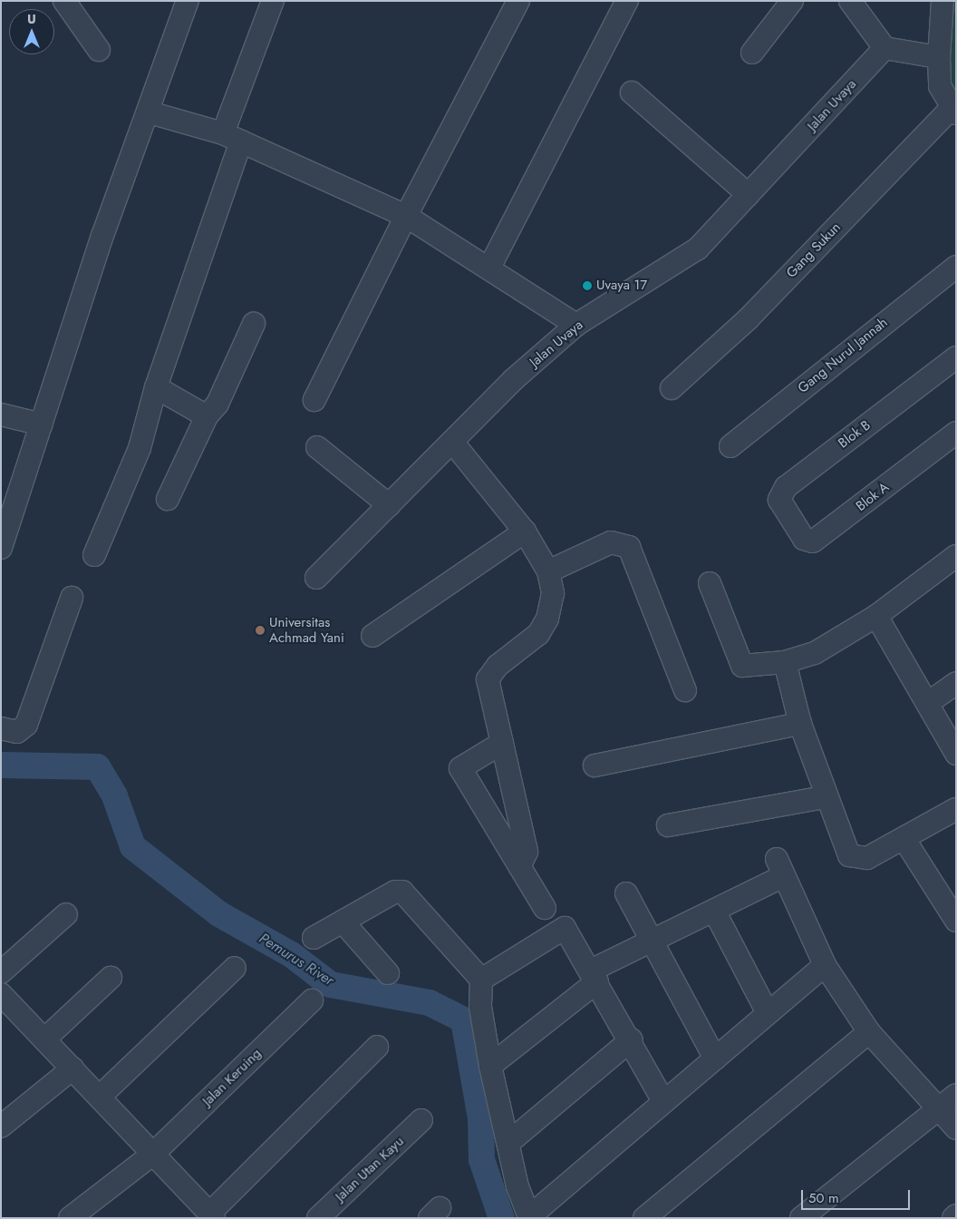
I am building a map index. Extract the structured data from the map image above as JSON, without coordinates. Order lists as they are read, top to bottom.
{
  "streets": {
    "street": [
      "Jalan Uvaya",
      "Gang Sukun",
      "Gang Nurul Jannah",
      "Blok B",
      "Blok A",
      "Jalan Keruing",
      "Jalan Utan Kayu"
    ]
  },
  "crossings": [
    ["Blok B", "Blok A"]
  ],
  "water": ["Pemurus River"],
  "places": ["Uvaya 17", "Universitas Achmad Yani"],
  "scale_bar": "50 m",
  "north": "top"
}
